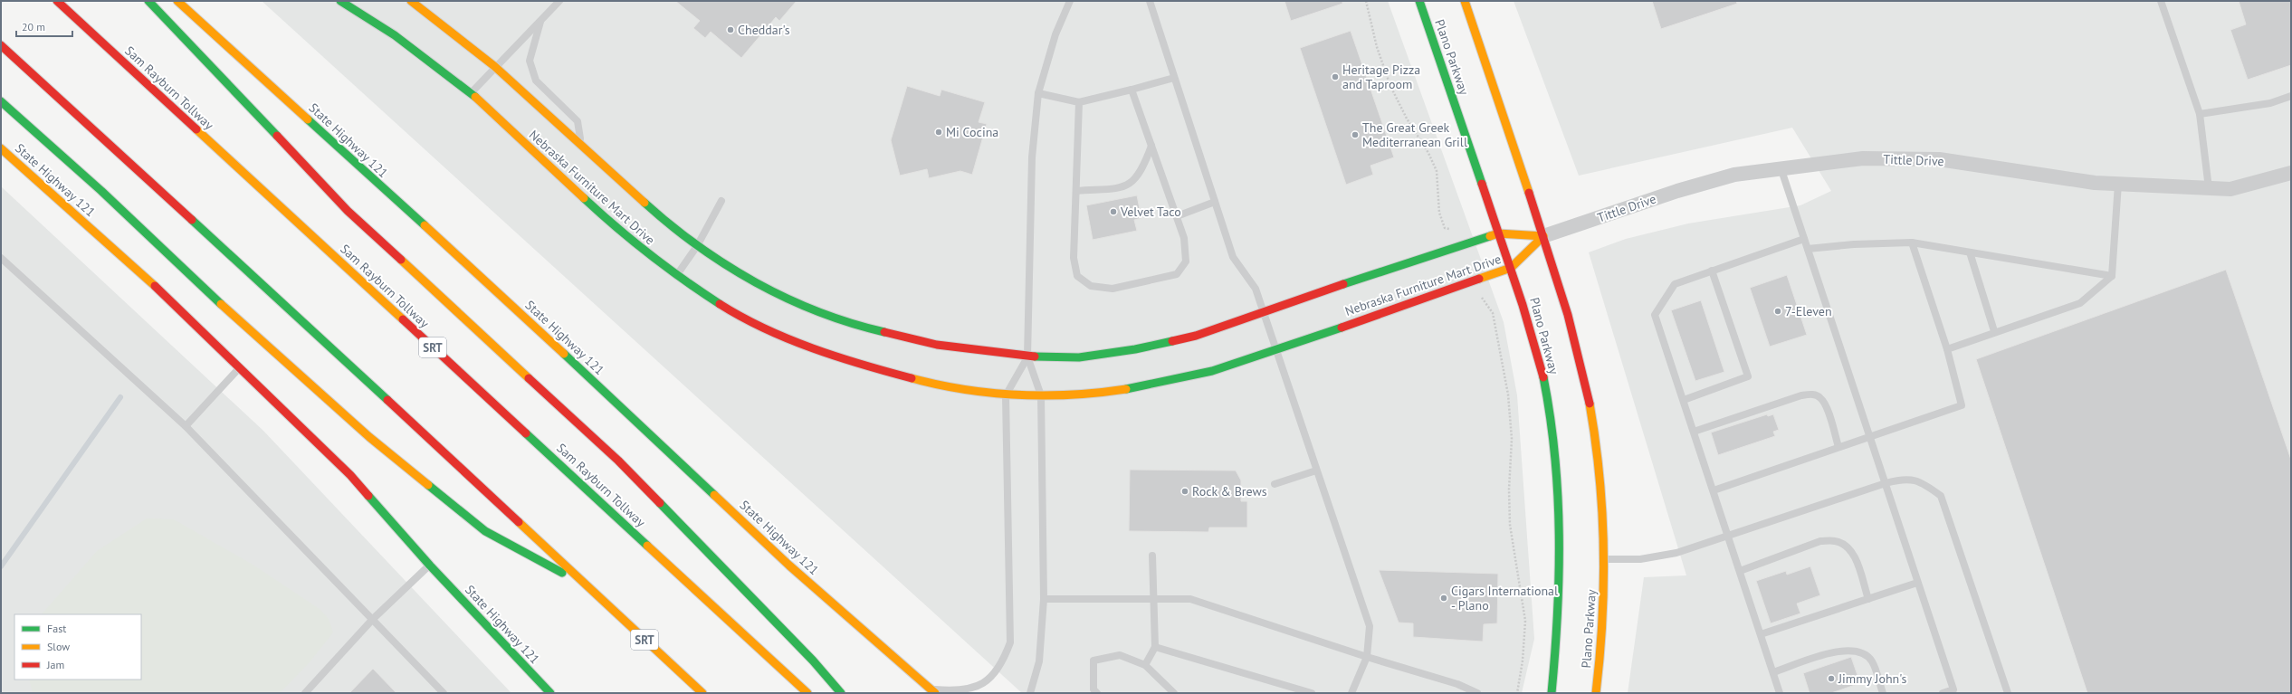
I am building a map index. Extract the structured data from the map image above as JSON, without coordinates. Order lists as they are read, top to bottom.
{
  "streets": {
    "main road": [
      "Plano Parkway",
      "Sam Rayburn Tollway",
      "State Highway 121",
      "Nebraska Furniture Mart Drive",
      "SRT"
    ],
    "street": ["Tittle Drive"]
  },
  "crossings": [
    ["Plano Parkway", "Tittle Drive"],
    ["Plano Parkway", "Nebraska Furniture Mart Drive"],
    ["Tittle Drive", "Nebraska Furniture Mart Drive"]
  ],
  "places": [
    "Cheddar's",
    "Heritage Pizza and Taproom",
    "Mi Cocina",
    "The Great Greek Mediterranean Grill",
    "Velvet Taco",
    "7-Eleven",
    "Rock & Brews",
    "Cigars International - Plano",
    "Jimmy John's"
  ],
  "legend": ["Fast", "Slow", "Jam"],
  "scale_bar": "20 m"
}
